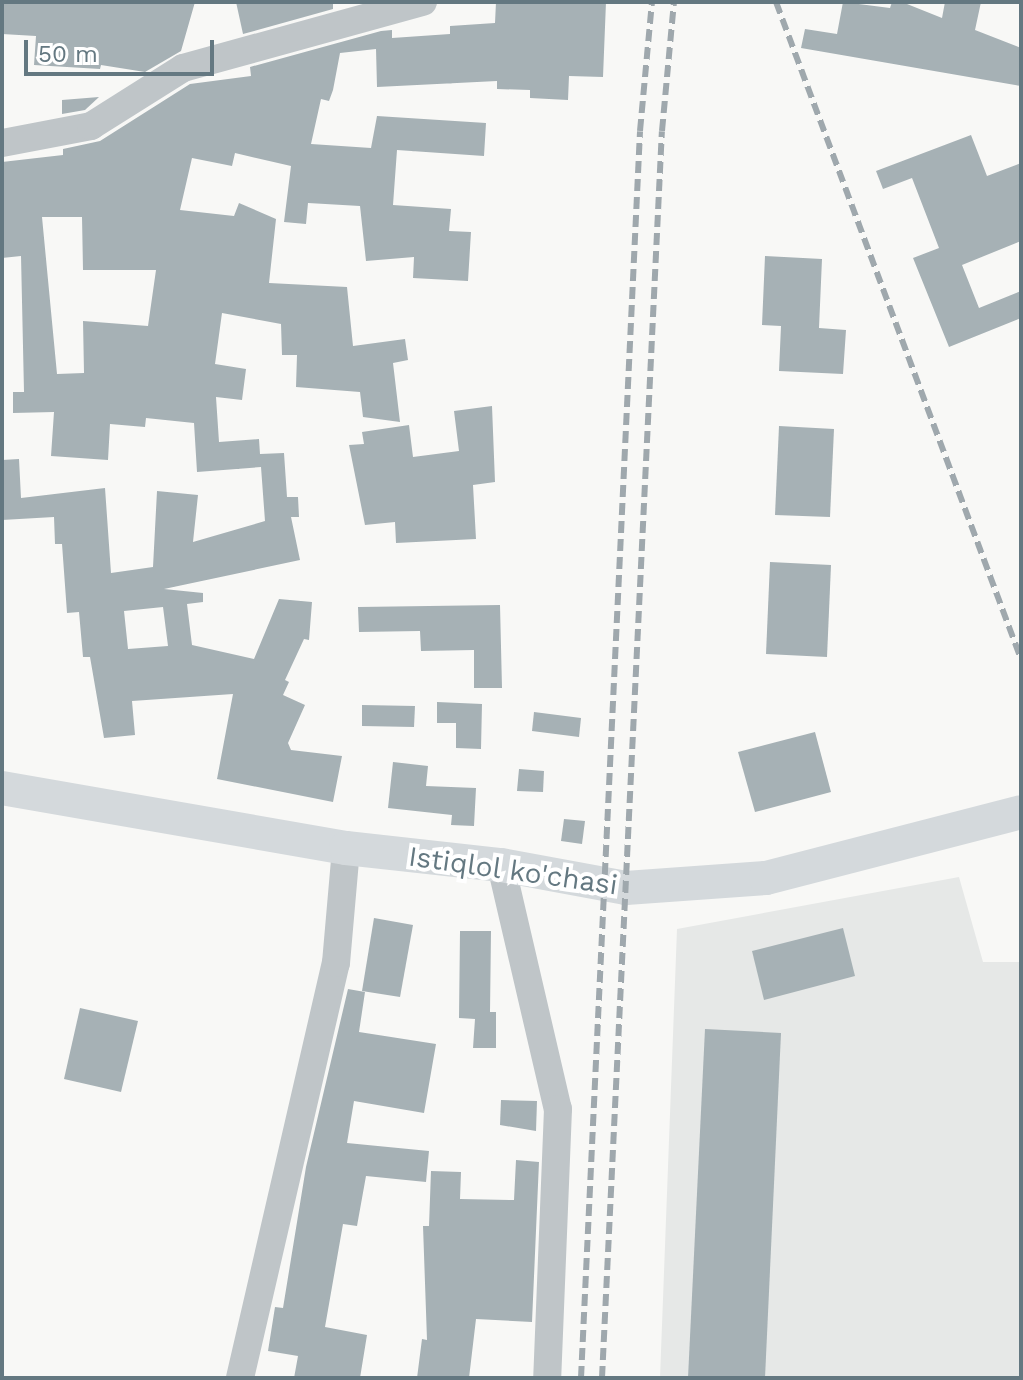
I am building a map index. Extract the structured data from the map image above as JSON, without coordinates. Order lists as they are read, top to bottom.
{
  "streets": {
    "main road": ["Istiqlol ko'chasi"]
  },
  "scale_bar": "50 m"
}
